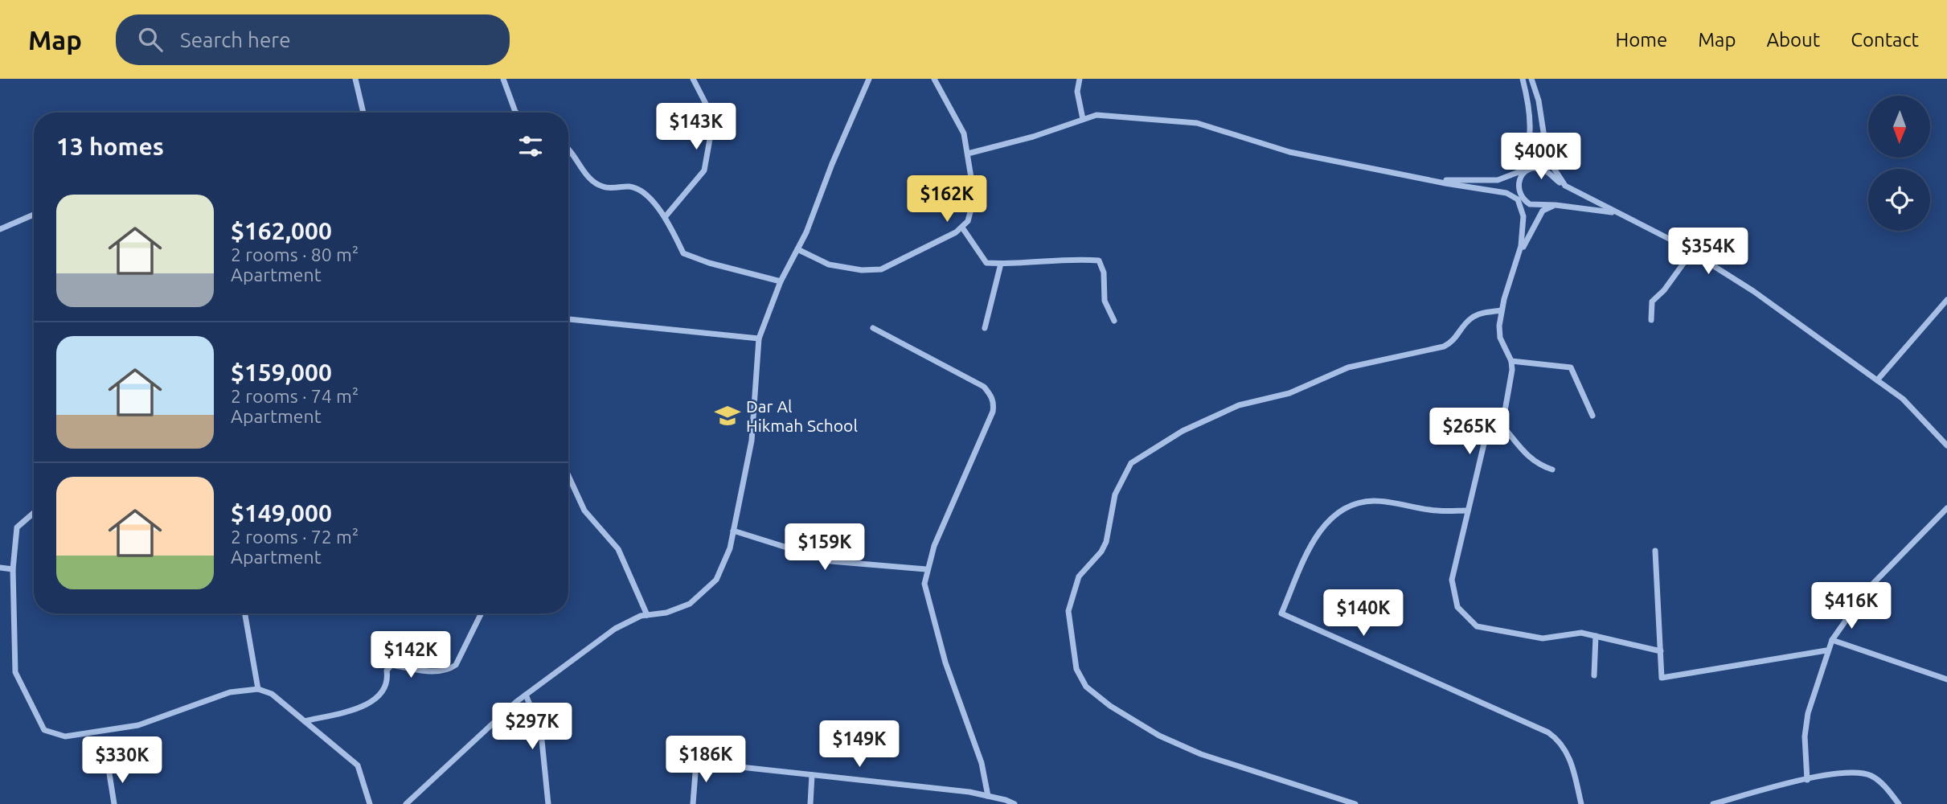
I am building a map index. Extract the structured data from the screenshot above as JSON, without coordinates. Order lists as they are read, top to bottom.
{
  "places": {
    "school or university": ["Dar Al Hikmah School"]
  },
  "north": "bottom",
  "page": {
    "header": "Map",
    "search": "Search here",
    "nav": [
      "Home",
      "Map",
      "About",
      "Contact"
    ],
    "price": [
      "$143K",
      "$400K",
      "$162K",
      "$354K",
      "$265K",
      "$159K",
      "$416K",
      "$140K",
      "$142K",
      "$297K",
      "$149K",
      "$186K",
      "$330K"
    ],
    "heading": "13 homes",
    "list": [
      {
        "name": "$162,000",
        "note": "2 rooms · 80 m² · Apartment"
      },
      {
        "name": "$159,000",
        "note": "2 rooms · 74 m² · Apartment"
      },
      {
        "name": "$149,000",
        "note": "2 rooms · 72 m² · Apartment"
      }
    ]
  }
}
